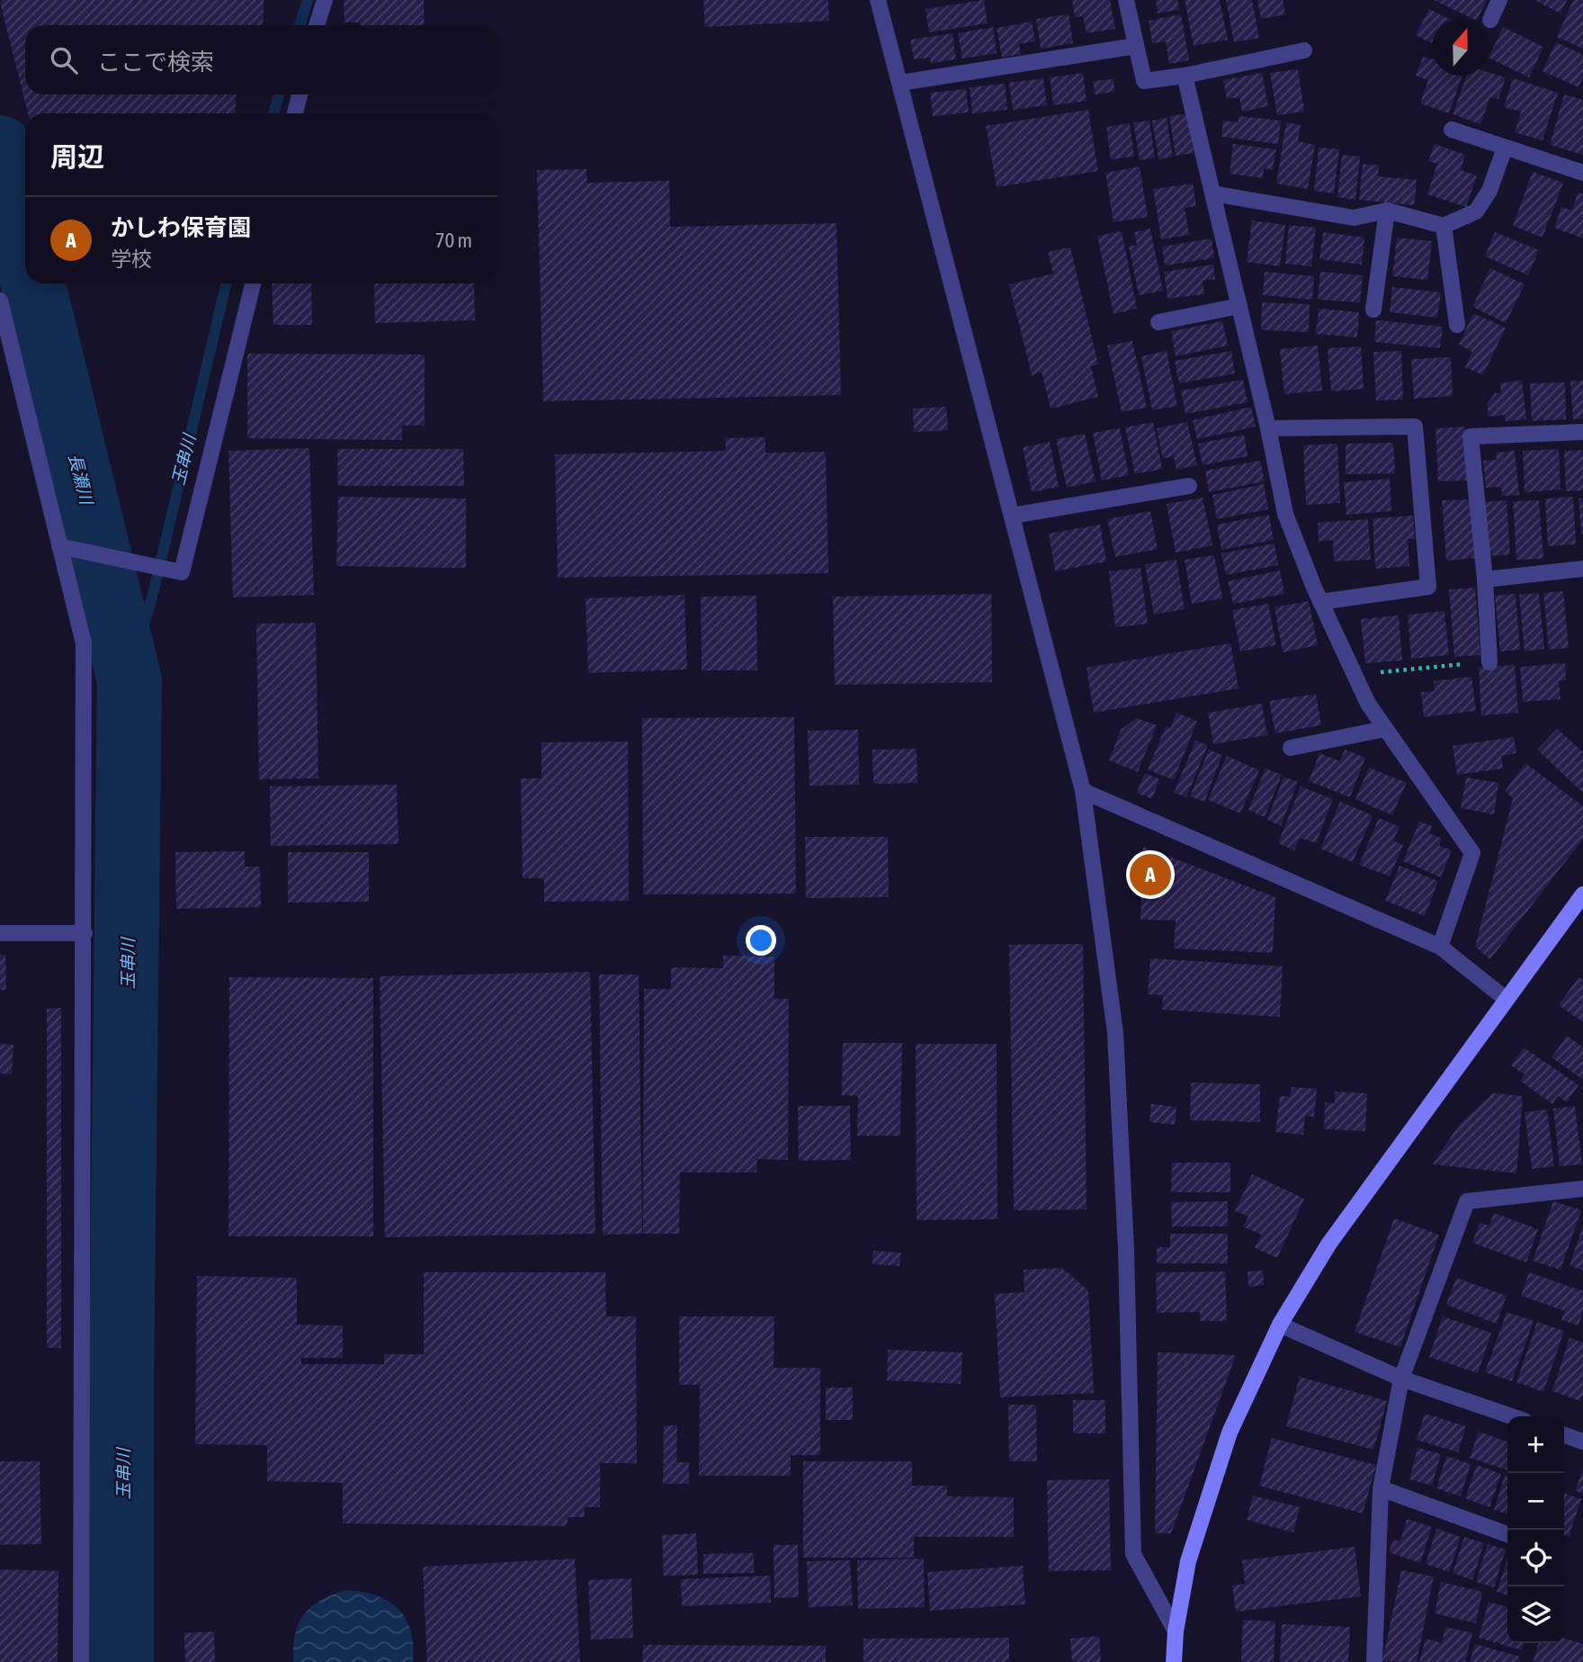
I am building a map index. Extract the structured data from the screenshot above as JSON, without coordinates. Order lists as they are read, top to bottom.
{
  "water": ["玉串川", "長瀬川"],
  "north": "top",
  "page": {
    "search": "ここで検索",
    "heading": "周辺",
    "list": [
      {
        "mark": "A",
        "name": "かしわ保育園",
        "note": "学校",
        "value": "70 m"
      }
    ],
    "pins": "A",
    "map_buttons": ["+", "−"]
  }
}
